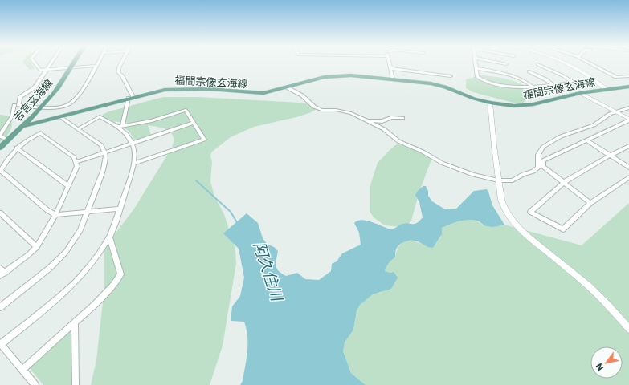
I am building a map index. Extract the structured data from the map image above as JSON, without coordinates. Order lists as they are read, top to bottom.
{
  "streets": {
    "main road": ["福間宗像玄海線", "若宮玄海線"]
  },
  "crossings": [
    ["福間宗像玄海線", "若宮玄海線"]
  ],
  "water": ["阿久住川"],
  "north": "bottom left"
}
